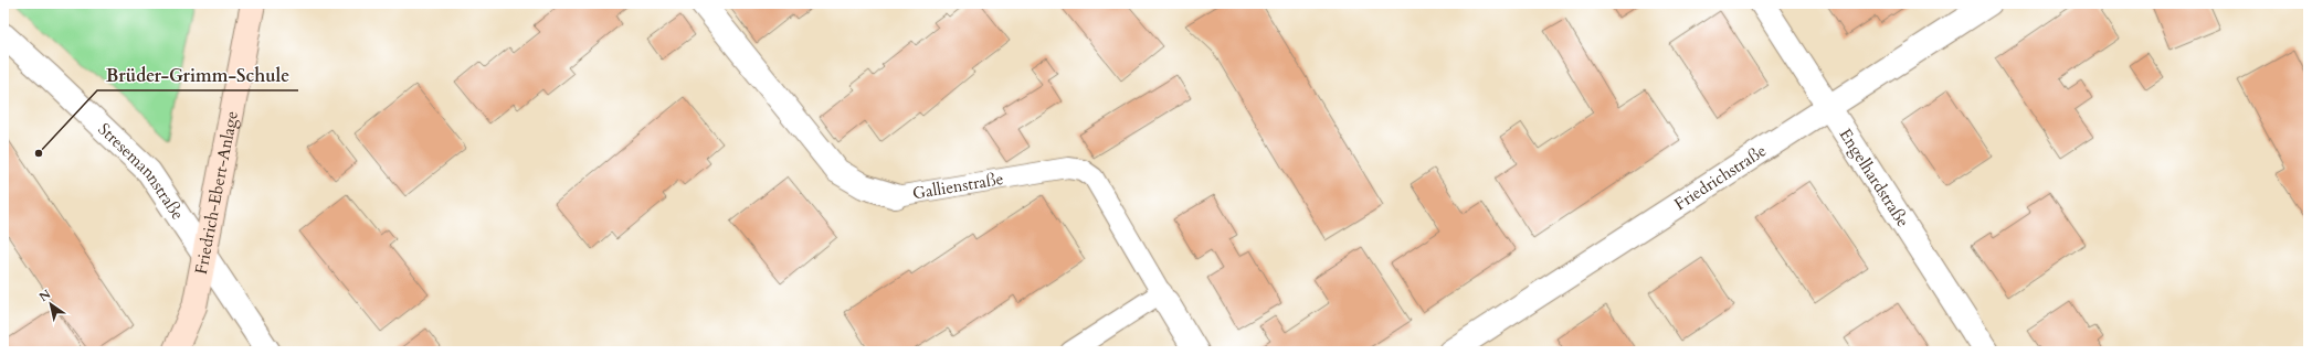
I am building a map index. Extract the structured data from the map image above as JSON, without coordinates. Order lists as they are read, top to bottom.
{
  "streets": {
    "main road": ["Friedrich-Ebert-Anlage"],
    "street": [
      "Stresemannstraße",
      "Friedrichstraße",
      "Engelhardstraße",
      "Gallienstraße"
    ]
  },
  "crossings": [
    ["Stresemannstraße", "Friedrich-Ebert-Anlage"],
    ["Friedrichstraße", "Engelhardstraße"]
  ],
  "places": ["Brüder-Grimm-Schule"],
  "north": "top left"
}
